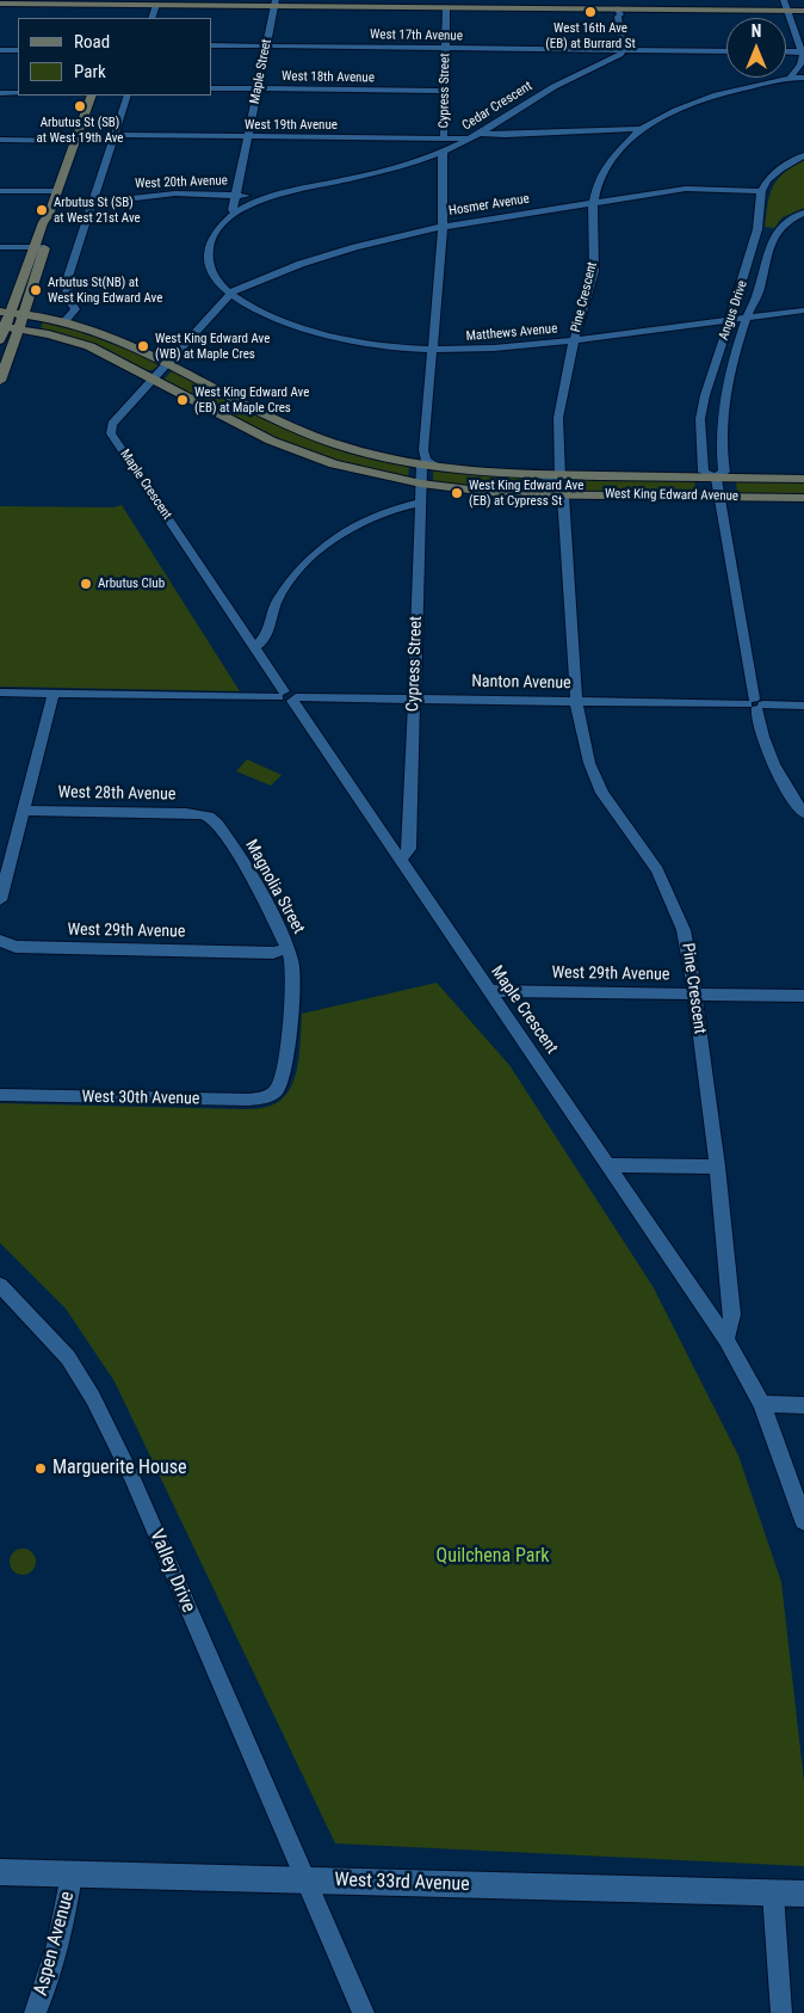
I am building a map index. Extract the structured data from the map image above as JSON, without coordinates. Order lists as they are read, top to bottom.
{
  "streets": {
    "main road": ["West King Edward Avenue"],
    "street": [
      "West 17th Avenue",
      "Maple Street",
      "West 18th Avenue",
      "Cypress Street",
      "Cedar Crescent",
      "West 19th Avenue",
      "West 20th Avenue",
      "Hosmer Avenue",
      "Pine Crescent",
      "Angus Drive",
      "Matthews Avenue",
      "Maple Crescent",
      "Nanton Avenue",
      "West 28th Avenue",
      "Magnolia Street",
      "West 29th Avenue",
      "West 30th Avenue",
      "Valley Drive",
      "West 33rd Avenue",
      "Aspen Avenue"
    ]
  },
  "crossings": [
    ["West 17th Avenue", "Maple Street"],
    ["West 17th Avenue", "Cypress Street"],
    ["West 17th Avenue", "Cedar Crescent"],
    ["Maple Street", "West 18th Avenue"],
    ["Maple Street", "Cedar Crescent"],
    ["Maple Street", "West 19th Avenue"],
    ["Maple Street", "West 20th Avenue"],
    ["West 18th Avenue", "Cypress Street"],
    ["Cypress Street", "Cedar Crescent"],
    ["Cypress Street", "West 19th Avenue"],
    ["Cypress Street", "Hosmer Avenue"],
    ["Cypress Street", "Matthews Avenue"],
    ["Cypress Street", "Maple Crescent"],
    ["Cypress Street", "West King Edward Avenue"],
    ["Cypress Street", "Nanton Avenue"],
    ["Cedar Crescent", "West 19th Avenue"],
    ["Cedar Crescent", "West 20th Avenue"],
    ["Cedar Crescent", "Hosmer Avenue"],
    ["Cedar Crescent", "Matthews Avenue"],
    ["Cedar Crescent", "Maple Crescent"],
    ["Hosmer Avenue", "Pine Crescent"],
    ["Hosmer Avenue", "Angus Drive"],
    ["Hosmer Avenue", "Matthews Avenue"],
    ["Hosmer Avenue", "Maple Crescent"],
    ["Pine Crescent", "Matthews Avenue"],
    ["Pine Crescent", "Maple Crescent"],
    ["Pine Crescent", "West King Edward Avenue"],
    ["Pine Crescent", "Nanton Avenue"],
    ["Pine Crescent", "West 29th Avenue"],
    ["Angus Drive", "Matthews Avenue"],
    ["Angus Drive", "West King Edward Avenue"],
    ["Angus Drive", "Nanton Avenue"],
    ["Matthews Avenue", "Maple Crescent"],
    ["Maple Crescent", "West King Edward Avenue"],
    ["Maple Crescent", "Nanton Avenue"],
    ["Maple Crescent", "West 29th Avenue"],
    ["West 28th Avenue", "Magnolia Street"],
    ["Magnolia Street", "West 29th Avenue"],
    ["Magnolia Street", "West 30th Avenue"],
    ["Valley Drive", "West 33rd Avenue"],
    ["West 33rd Avenue", "Aspen Avenue"]
  ],
  "parks": ["Quilchena Park"],
  "places": [
    "West 16th Ave (EB) at Burrard St",
    "Arbutus St (SB) at West 19th Ave",
    "Arbutus St (SB) at West 21st Ave",
    "Arbutus St(NB) at West King Edward Ave",
    "West King Edward Ave (WB) at Maple Cres",
    "West King Edward Ave (EB) at Maple Cres",
    "West King Edward Ave (EB) at Cypress St",
    "Arbutus Club",
    "Marguerite House"
  ],
  "legend": ["Road", "Park"],
  "north": "top"
}
